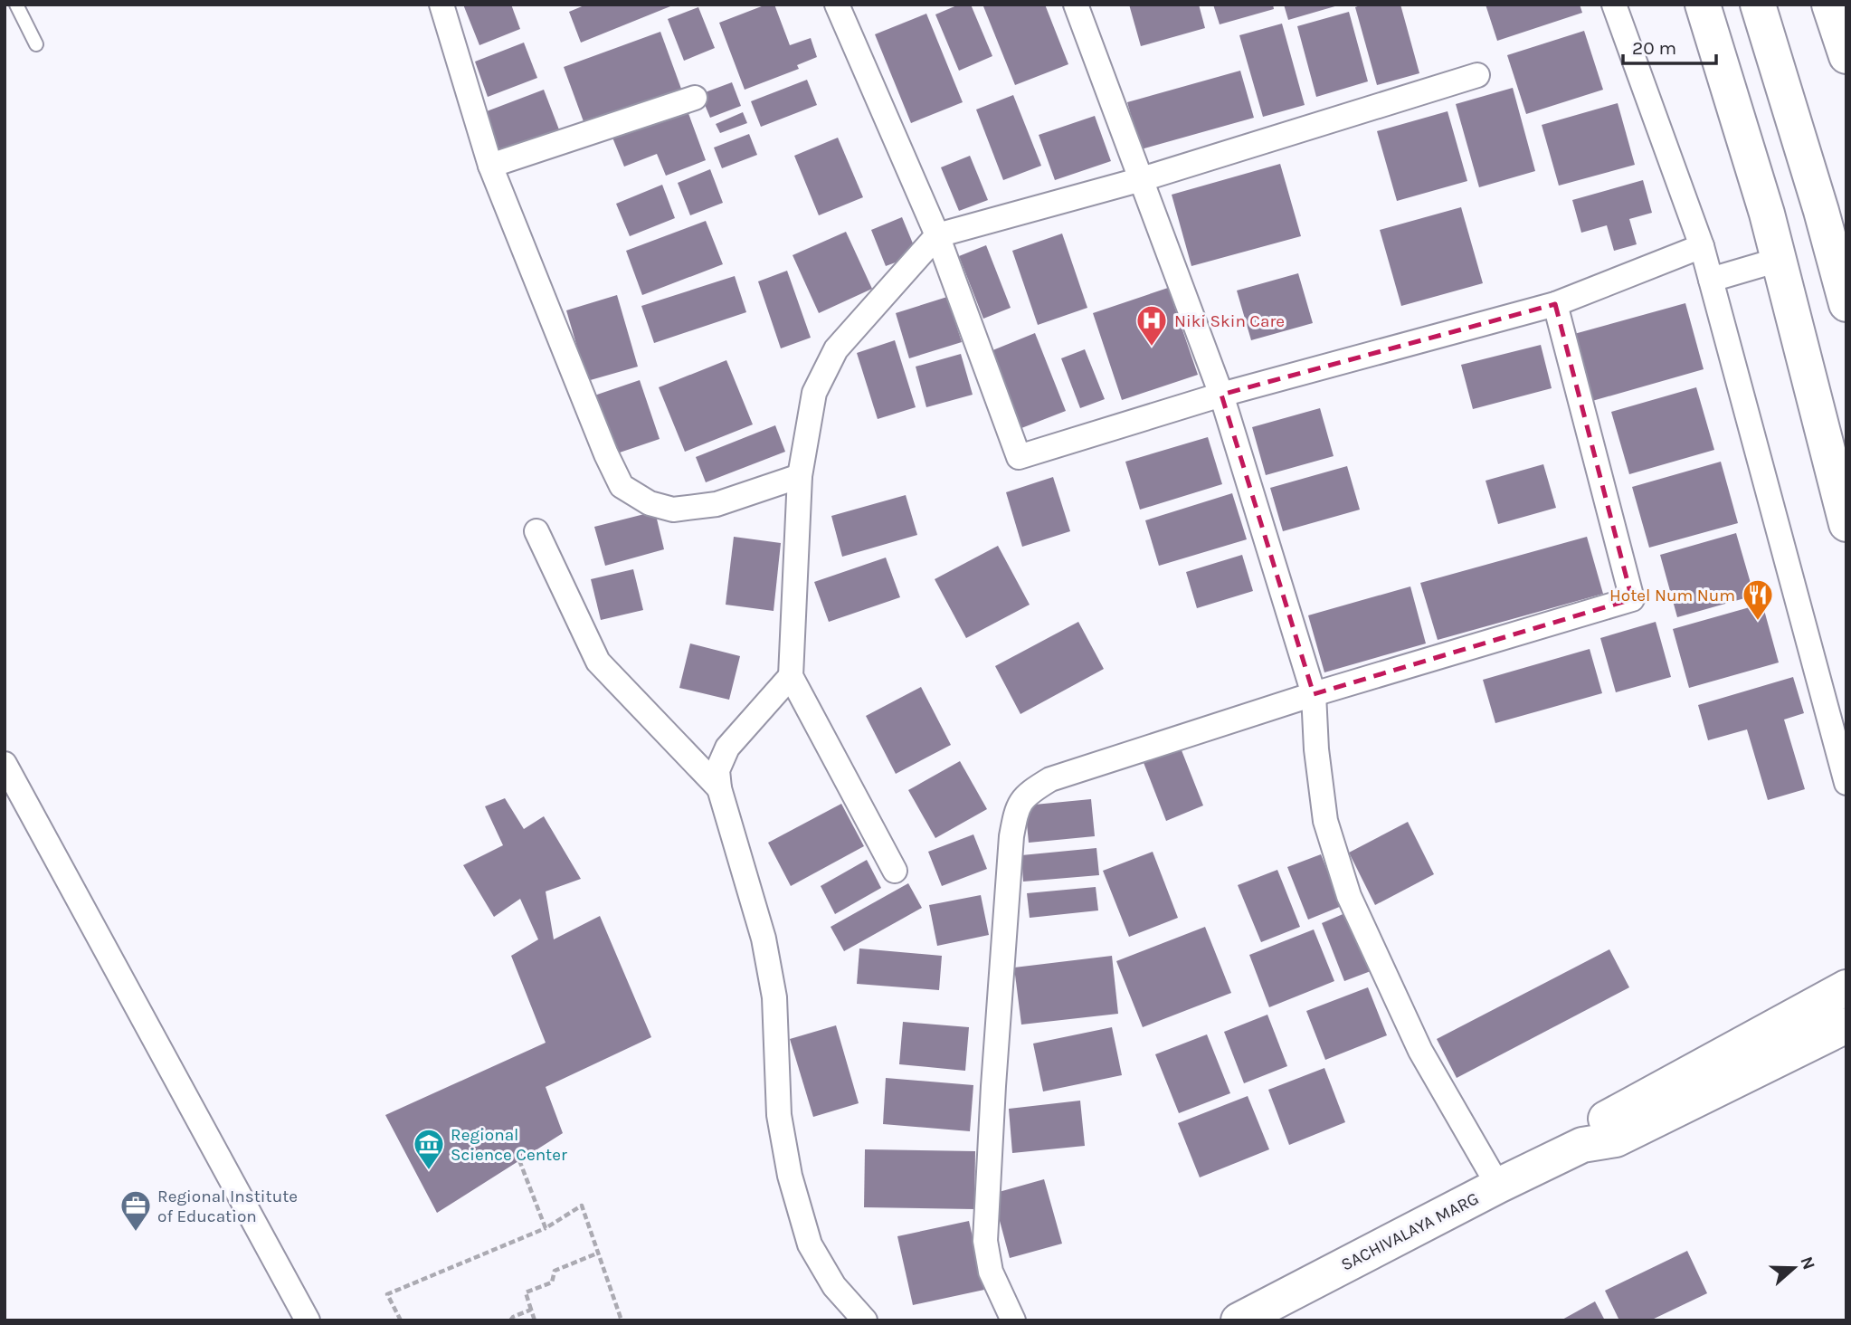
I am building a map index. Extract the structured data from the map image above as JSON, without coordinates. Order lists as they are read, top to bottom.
{
  "streets": {
    "main road": ["SACHIVALAYA MARG"]
  },
  "places": {
    "hospital": ["Niki Skin Care"],
    "restaurant": ["Hotel Num Num"],
    "museum": ["Regional Science Center"],
    "office": ["Regional Institute of Education"]
  },
  "scale_bar": "20 m",
  "north": "right"
}
